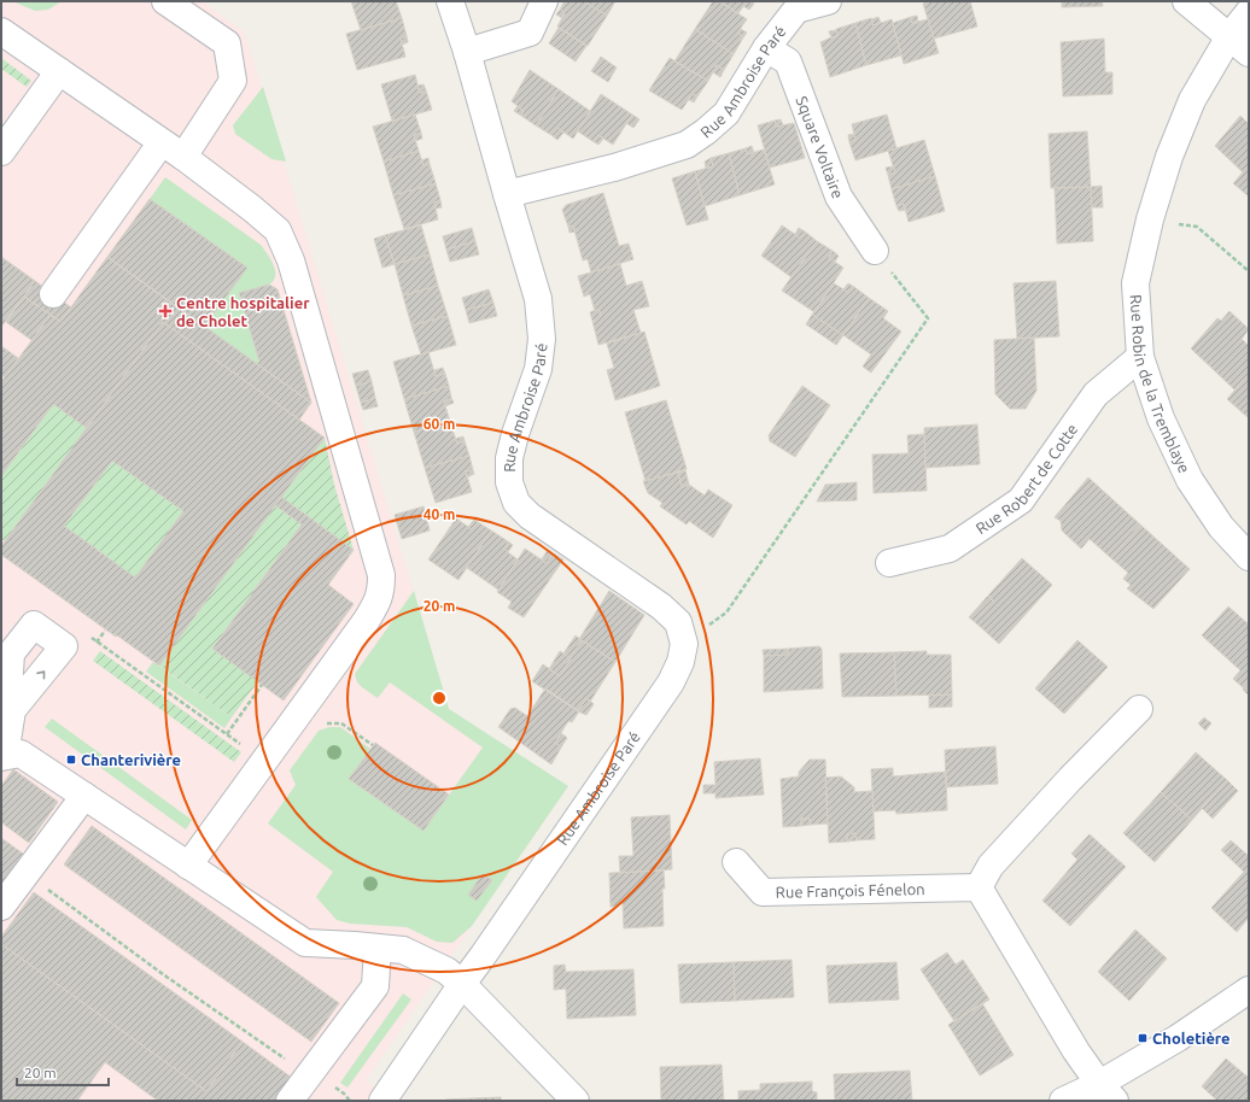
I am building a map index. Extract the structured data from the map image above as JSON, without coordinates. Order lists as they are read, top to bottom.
{
  "streets": {
    "street": [
      "Rue Ambroise Paré",
      "Square Voltaire",
      "Rue Robin de la Tremblaye",
      "Rue Robert de Cotte",
      "Rue François Fénelon"
    ]
  },
  "crossings": [
    ["Rue Ambroise Paré", "Square Voltaire"],
    ["Rue Robin de la Tremblaye", "Rue Robert de Cotte"]
  ],
  "places": {
    "health": ["Centre hospitalier de Cholet"],
    "transit": ["Chanterivière", "Choletière"]
  },
  "scale_bar": "20 m",
  "rings": ["60 m", "40 m", "20 m"]
}
